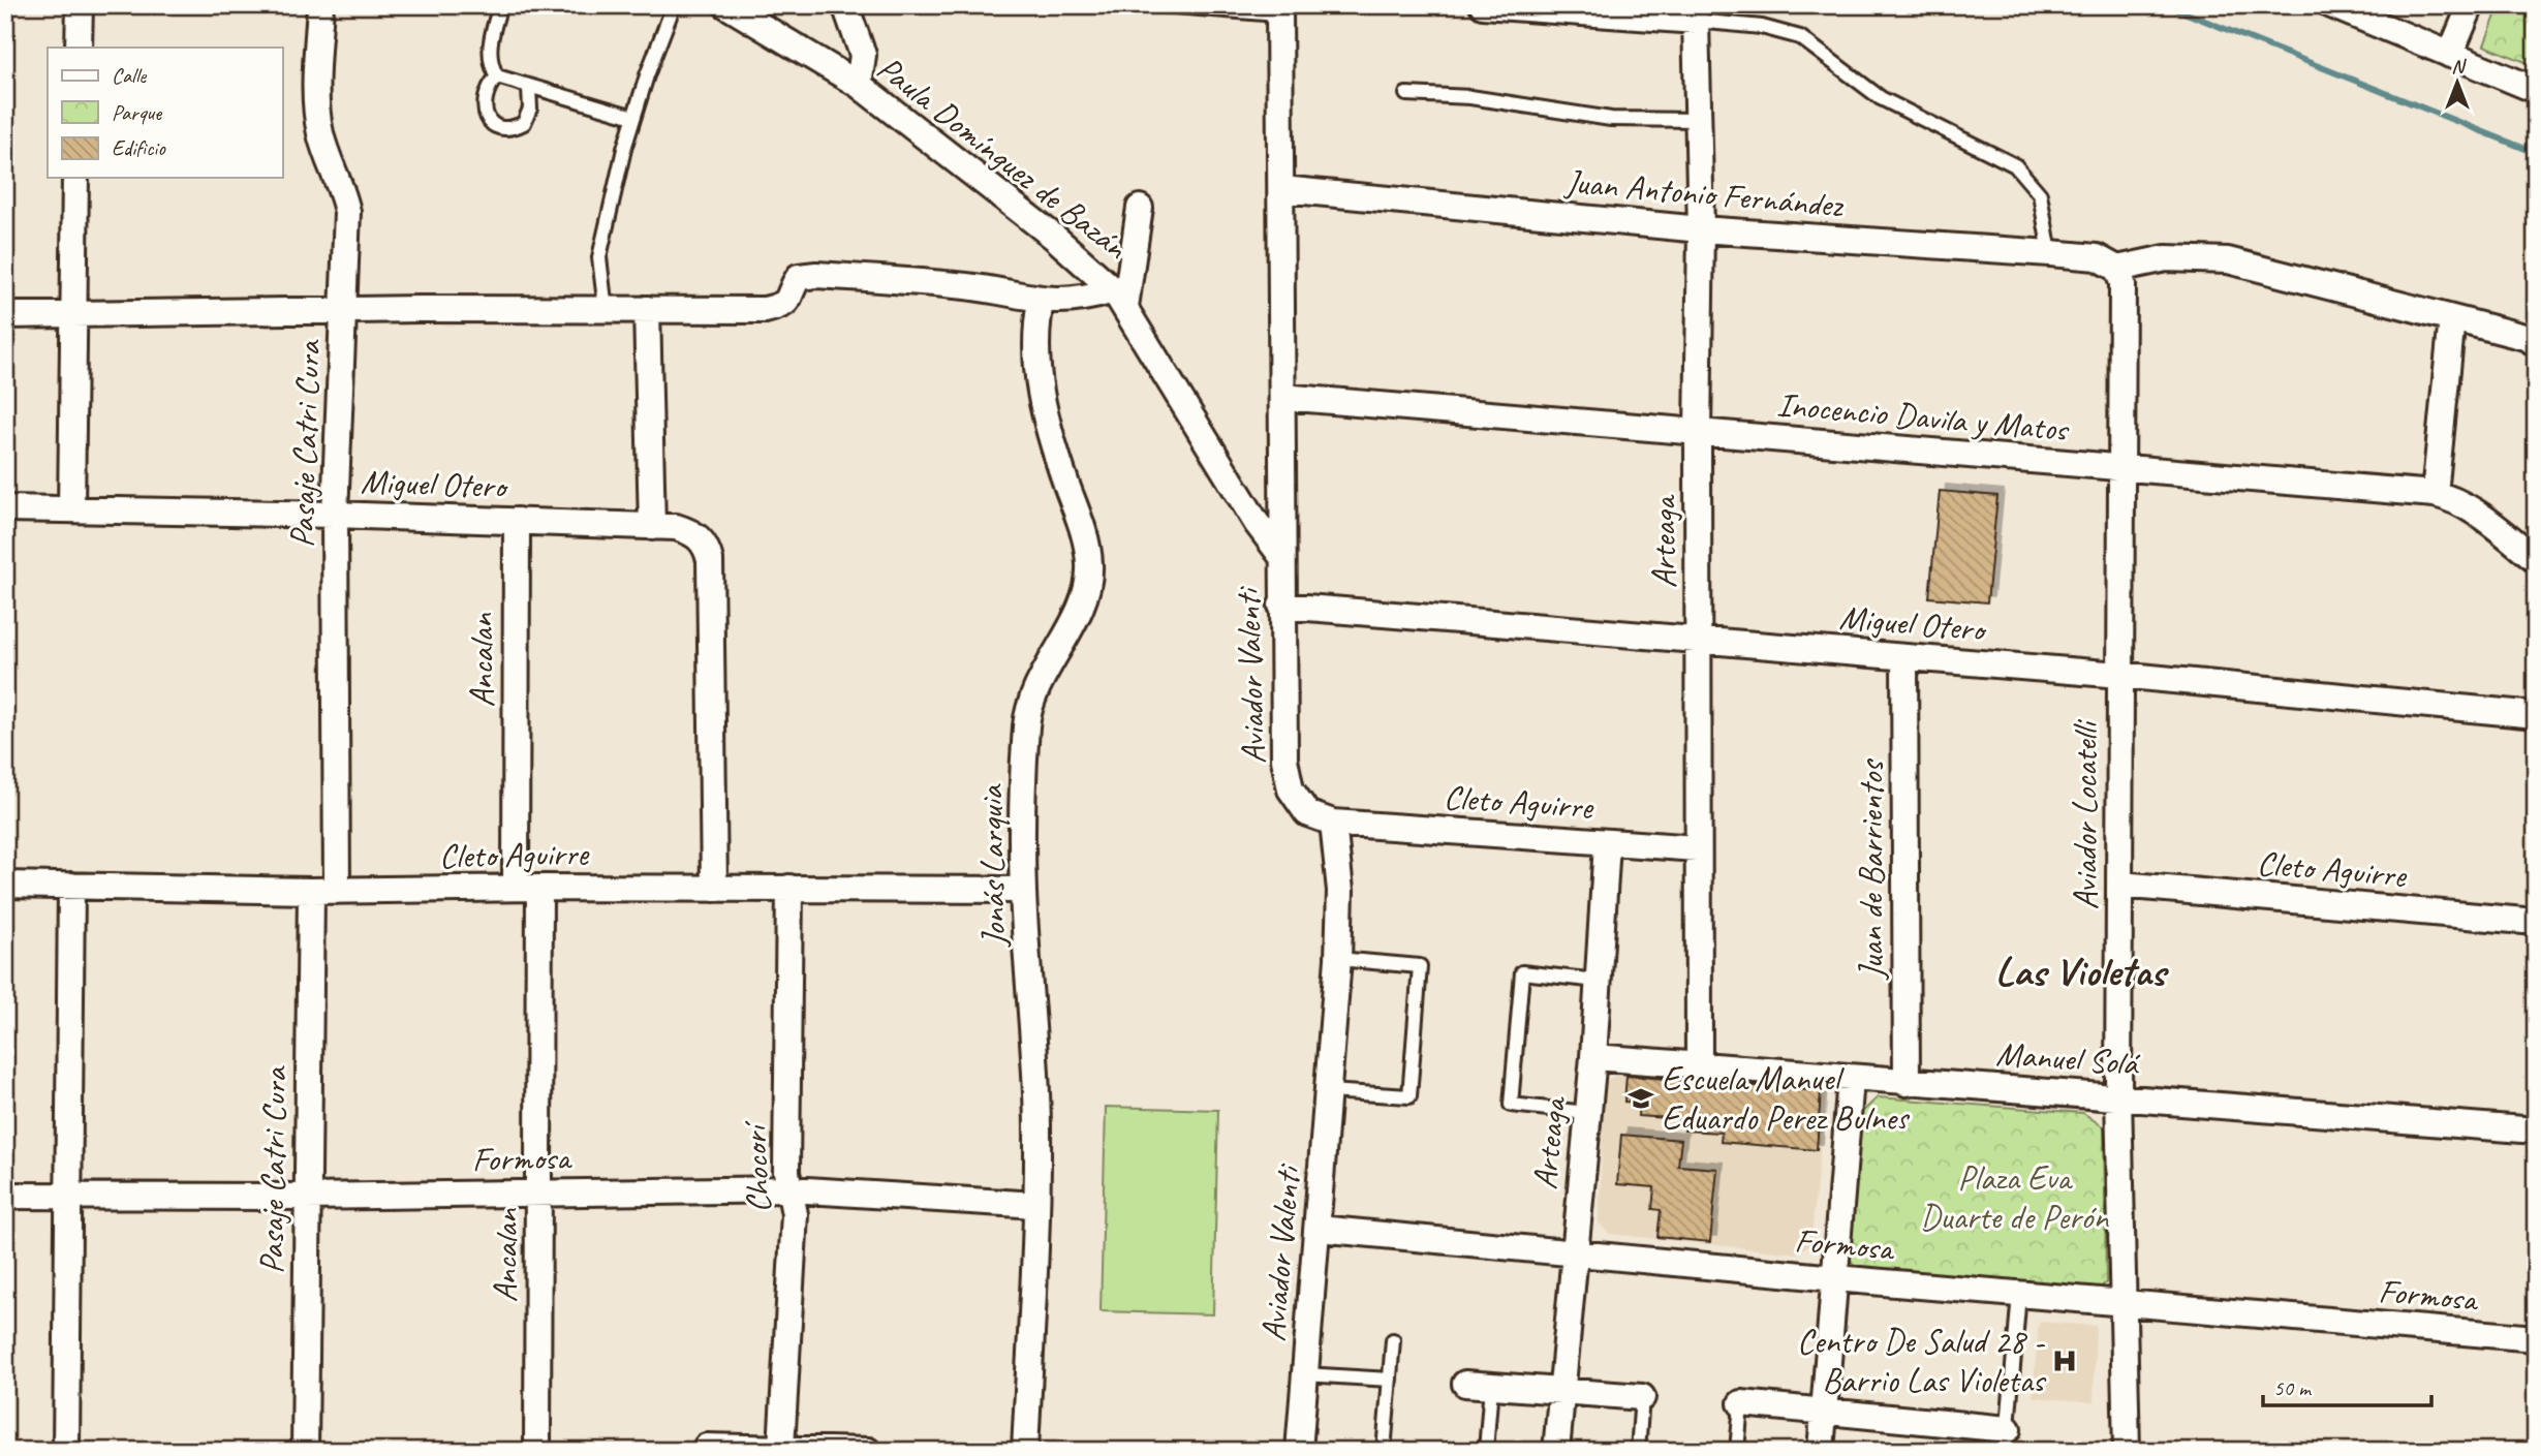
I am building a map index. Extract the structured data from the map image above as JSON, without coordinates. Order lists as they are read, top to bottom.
{
  "streets": {
    "street": [
      "Paula Domínguez de Bazán",
      "Juan Antonio Fernández",
      "Inocencio Davila y Matos",
      "Pasaje Catri Cura",
      "Miguel Otero",
      "Arteaga",
      "Ancalan",
      "Aviador Valenti",
      "Cleto Aguirre",
      "Aviador Locatelli",
      "Jonás Larquia",
      "Juan de Barrientos",
      "Manuel Solá",
      "Formosa",
      "Chocorí"
    ]
  },
  "crossings": [
    ["Paula Domínguez de Bazán", "Aviador Valenti"],
    ["Juan Antonio Fernández", "Arteaga"],
    ["Juan Antonio Fernández", "Aviador Valenti"],
    ["Juan Antonio Fernández", "Aviador Locatelli"],
    ["Inocencio Davila y Matos", "Arteaga"],
    ["Inocencio Davila y Matos", "Aviador Valenti"],
    ["Inocencio Davila y Matos", "Aviador Locatelli"],
    ["Pasaje Catri Cura", "Miguel Otero"],
    ["Pasaje Catri Cura", "Cleto Aguirre"],
    ["Pasaje Catri Cura", "Formosa"],
    ["Miguel Otero", "Arteaga"],
    ["Miguel Otero", "Ancalan"],
    ["Miguel Otero", "Aviador Valenti"],
    ["Miguel Otero", "Cleto Aguirre"],
    ["Miguel Otero", "Aviador Locatelli"],
    ["Miguel Otero", "Juan de Barrientos"],
    ["Arteaga", "Cleto Aguirre"],
    ["Arteaga", "Manuel Solá"],
    ["Arteaga", "Formosa"],
    ["Ancalan", "Cleto Aguirre"],
    ["Ancalan", "Formosa"],
    ["Aviador Valenti", "Cleto Aguirre"],
    ["Aviador Valenti", "Formosa"],
    ["Cleto Aguirre", "Aviador Locatelli"],
    ["Cleto Aguirre", "Jonás Larquia"],
    ["Cleto Aguirre", "Chocorí"],
    ["Aviador Locatelli", "Manuel Solá"],
    ["Aviador Locatelli", "Formosa"],
    ["Jonás Larquia", "Formosa"],
    ["Juan de Barrientos", "Manuel Solá"],
    ["Formosa", "Chocorí"]
  ],
  "districts": ["Las Violetas"],
  "parks": ["Plaza Eva Duarte de Perón"],
  "places": {
    "school or university": ["Escuela Manuel Eduardo Perez Bulnes"],
    "hospital": ["Centro De Salud 28 - Barrio Las Violetas"]
  },
  "legend": ["Calle", "Parque", "Edificio"],
  "scale_bar": "50 m",
  "north": "top"
}
